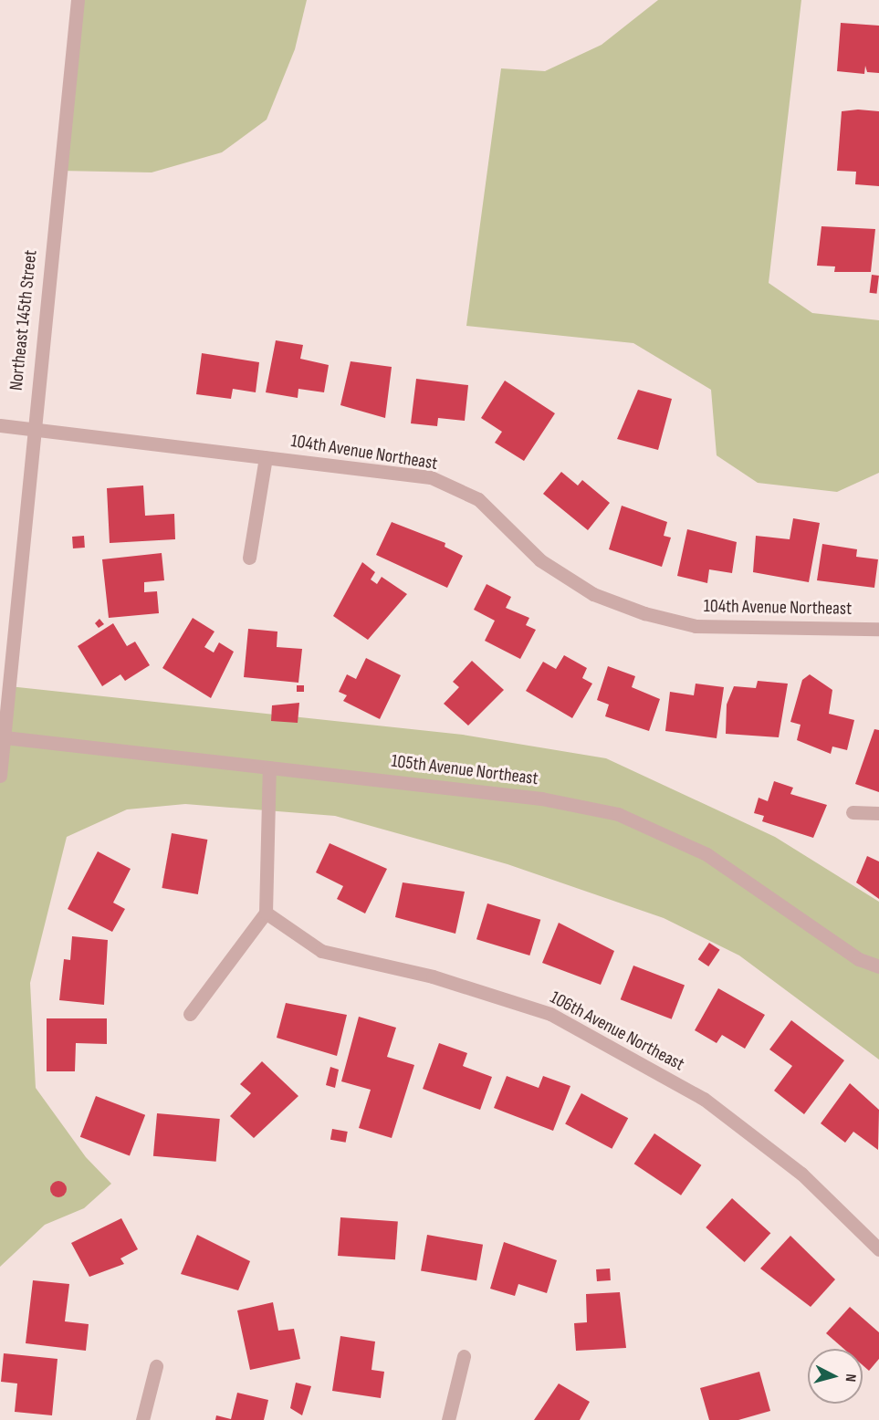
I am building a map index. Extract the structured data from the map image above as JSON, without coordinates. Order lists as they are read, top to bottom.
{
  "streets": {
    "street": [
      "Northeast 145th Street",
      "104th Avenue Northeast",
      "105th Avenue Northeast",
      "106th Avenue Northeast"
    ]
  },
  "crossings": [
    ["Northeast 145th Street", "104th Avenue Northeast"],
    ["Northeast 145th Street", "105th Avenue Northeast"]
  ],
  "north": "right"
}
